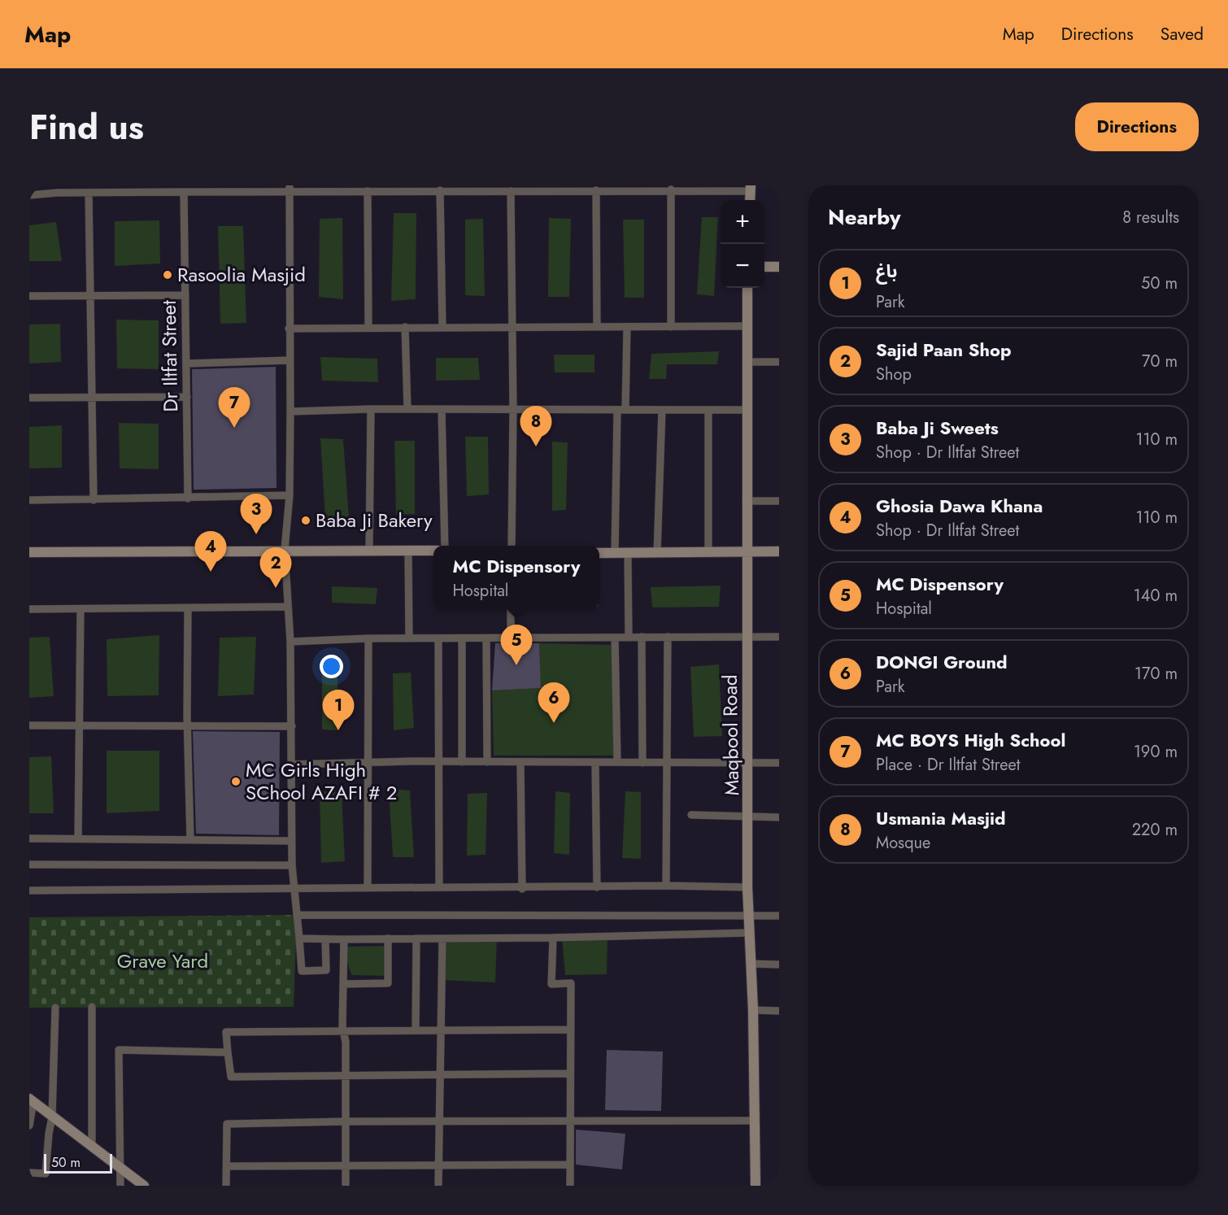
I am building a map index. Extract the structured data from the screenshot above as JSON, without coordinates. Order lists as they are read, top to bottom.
{
  "streets": {
    "street": ["Dr Iltfat Street", "Maqbool Road"]
  },
  "parks": ["Grave Yard"],
  "places": ["Rasoolia Masjid", "Baba Ji Bakery", "MC Girls High SChool AZAFI # 2"],
  "scale_bar": "50 m",
  "page": {
    "header": "Map",
    "nav": ["Map", "Directions", "Saved"],
    "title": "Find us",
    "buttons": "Directions",
    "heading": ["Nearby", "8 results"],
    "map_buttons": ["+", "−"],
    "list": [
      {
        "mark": "1",
        "name": "باغ",
        "note": "Park",
        "value": "50 m"
      },
      {
        "mark": "2",
        "name": "Sajid Paan Shop",
        "note": "Shop",
        "value": "70 m"
      },
      {
        "mark": "3",
        "name": "Baba Ji Sweets",
        "note": "Shop · Dr Iltfat Street",
        "value": "110 m"
      },
      {
        "mark": "4",
        "name": "Ghosia Dawa Khana",
        "note": "Shop · Dr Iltfat Street",
        "value": "110 m"
      },
      {
        "mark": "5",
        "name": "MC Dispensory",
        "note": "Hospital",
        "value": "140 m"
      },
      {
        "mark": "6",
        "name": "DONGI Ground",
        "note": "Park",
        "value": "170 m"
      },
      {
        "mark": "7",
        "name": "MC BOYS High School",
        "note": "Place · Dr Iltfat Street",
        "value": "190 m"
      },
      {
        "mark": "8",
        "name": "Usmania Masjid",
        "note": "Mosque",
        "value": "220 m"
      }
    ],
    "pins": [
      "7",
      "8",
      "3",
      "4",
      "2",
      "5",
      "6",
      "1"
    ],
    "popup": ["MC Dispensory", "Hospital"],
    "scale": "50 m"
  }
}
